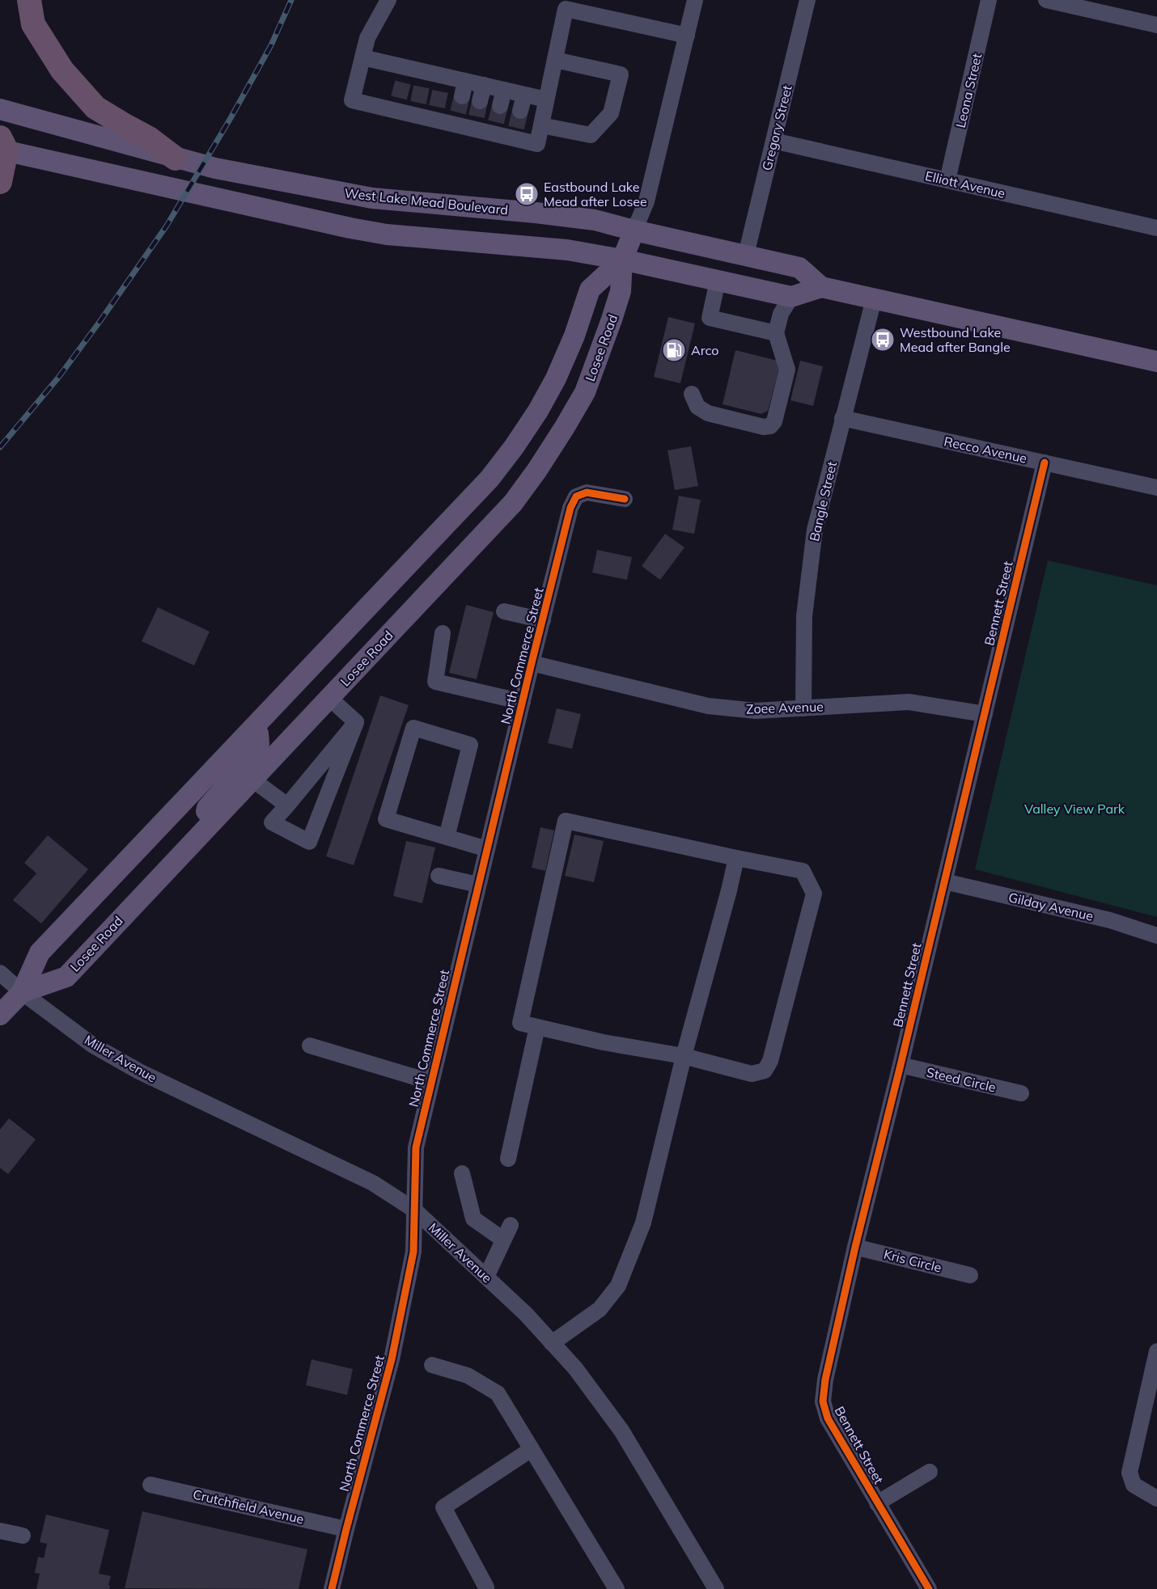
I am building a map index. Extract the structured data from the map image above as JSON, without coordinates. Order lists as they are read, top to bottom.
{
  "streets": {
    "main road": ["West Lake Mead Boulevard", "Losee Road"],
    "street": [
      "Leona Street",
      "Gregory Street",
      "Elliott Avenue",
      "Recco Avenue",
      "Bangle Street",
      "Bennett Street",
      "North Commerce Street",
      "Zoee Avenue",
      "Gilday Avenue",
      "Miller Avenue",
      "Steed Circle",
      "Kris Circle",
      "Crutchfield Avenue"
    ]
  },
  "crossings": [
    ["Leona Street", "Elliott Avenue"],
    ["Gregory Street", "Elliott Avenue"],
    ["Gregory Street", "West Lake Mead Boulevard"],
    ["West Lake Mead Boulevard", "Losee Road"],
    ["West Lake Mead Boulevard", "Bangle Street"],
    ["Losee Road", "Miller Avenue"],
    ["Recco Avenue", "Bangle Street"],
    ["Recco Avenue", "Bennett Street"],
    ["Bangle Street", "Zoee Avenue"],
    ["Bennett Street", "Zoee Avenue"],
    ["Bennett Street", "Gilday Avenue"],
    ["Bennett Street", "Steed Circle"],
    ["Bennett Street", "Kris Circle"],
    ["North Commerce Street", "Zoee Avenue"],
    ["North Commerce Street", "Miller Avenue"],
    ["North Commerce Street", "Crutchfield Avenue"]
  ],
  "parks": ["Valley View Park"],
  "places": {
    "bus stop": ["Eastbound Lake Mead after Losee", "Westbound Lake Mead after Bangle"],
    "fuel station": ["Arco"]
  }
}
